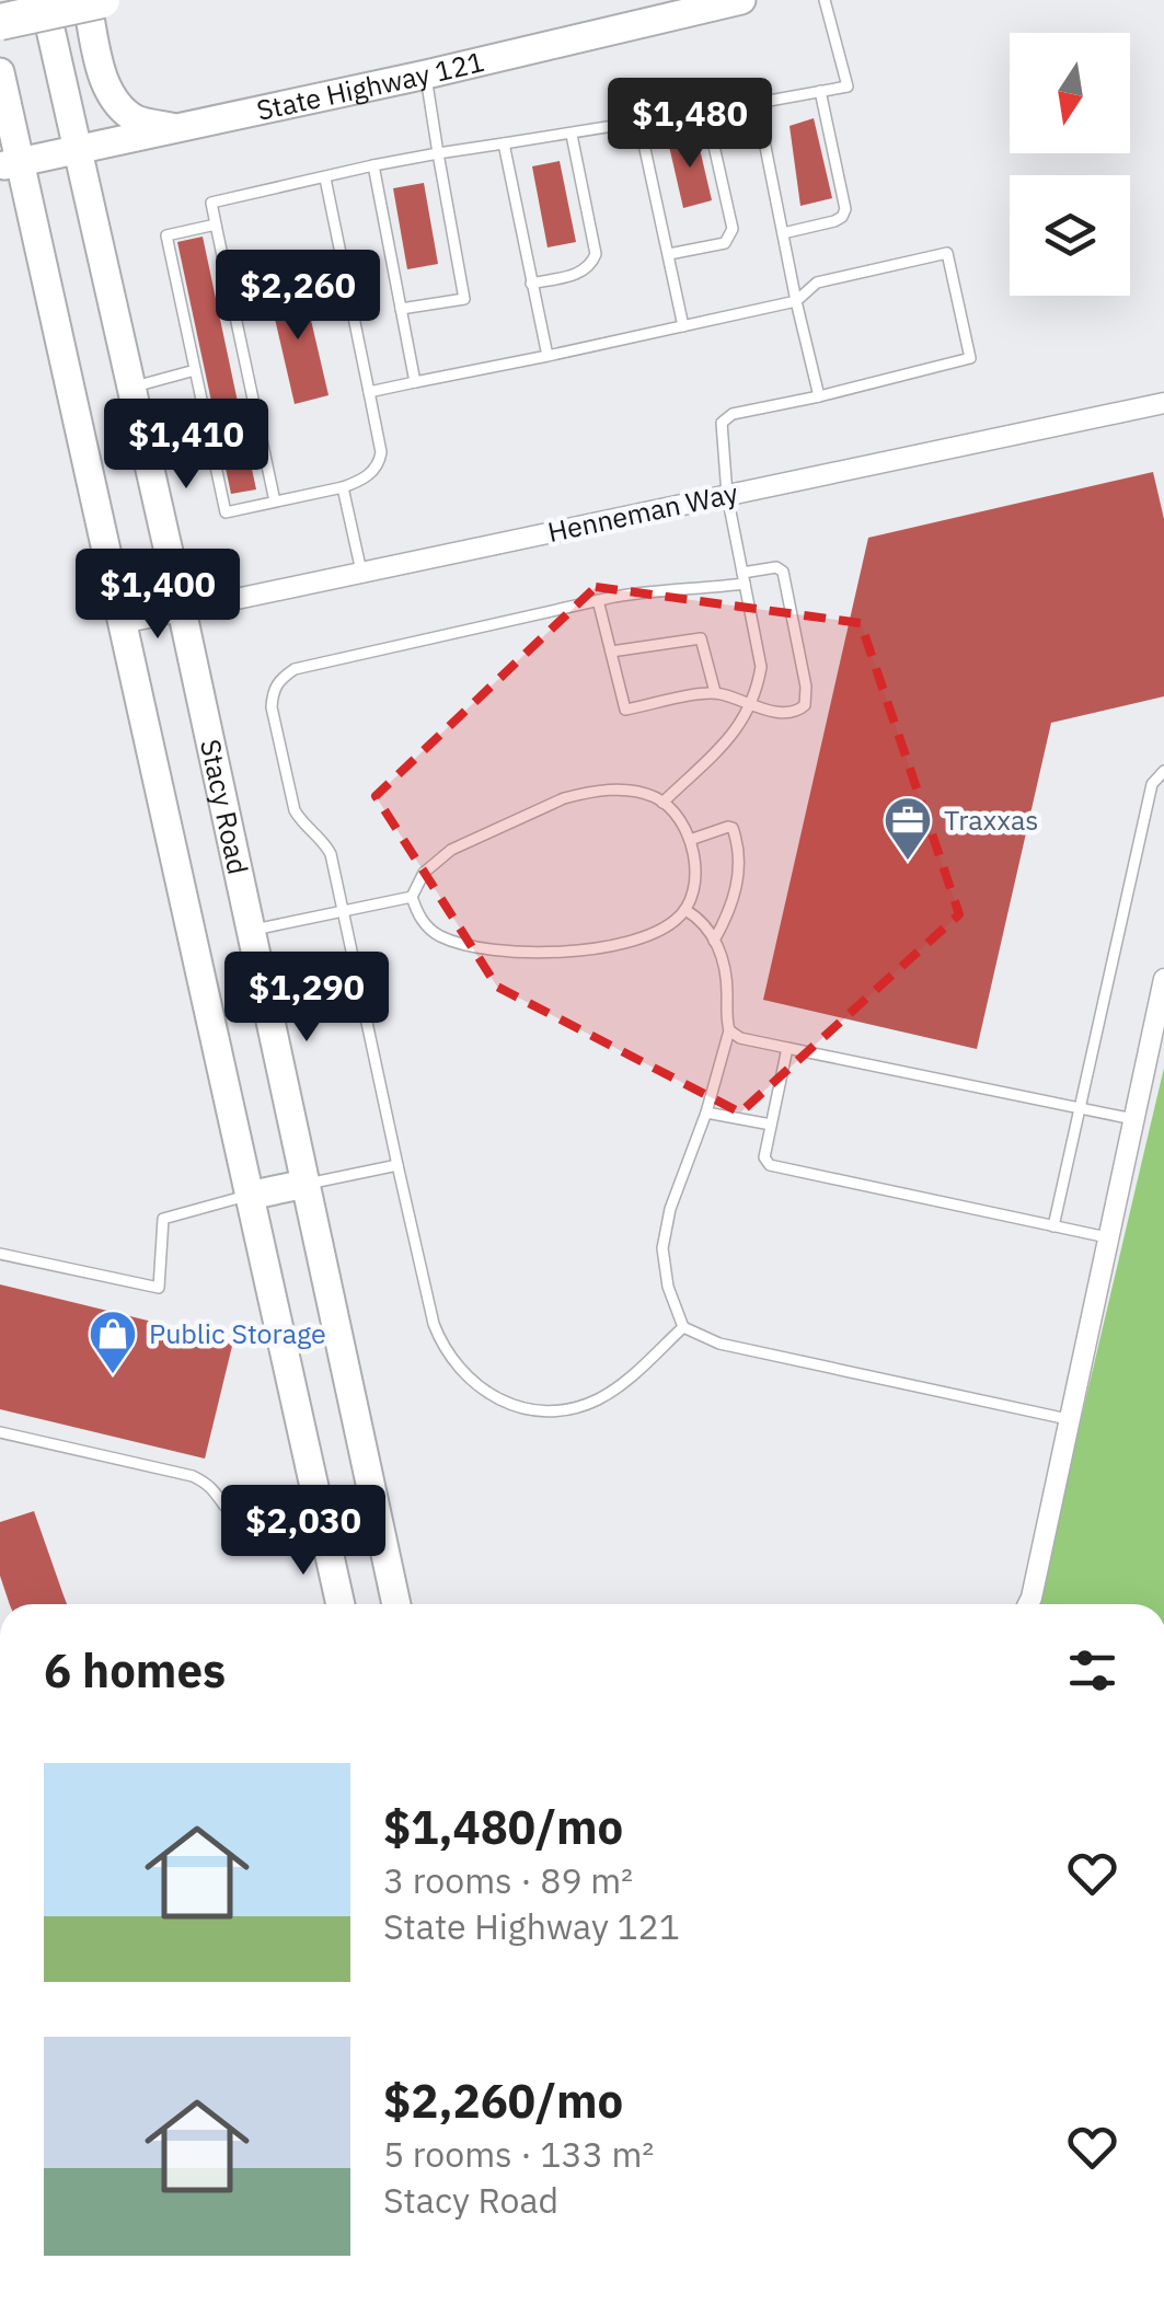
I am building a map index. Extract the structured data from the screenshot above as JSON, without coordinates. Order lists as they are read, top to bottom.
{
  "streets": {
    "main road": ["State Highway 121", "Stacy Road"],
    "street": ["Henneman Way"]
  },
  "crossings": [
    ["State Highway 121", "Stacy Road"],
    ["Henneman Way", "Stacy Road"]
  ],
  "places": {
    "office": ["Traxxas"],
    "shop": ["Public Storage"]
  },
  "north": "bottom",
  "page": {
    "price": [
      "$1,480",
      "$2,260",
      "$1,410",
      "$1,400",
      "$1,290",
      "$2,030"
    ],
    "heading": "6 homes",
    "list": [
      {
        "name": "$1,480/mo",
        "note": "3 rooms · 89 m² · State Highway 121"
      },
      {
        "name": "$2,260/mo",
        "note": "5 rooms · 133 m² · Stacy Road"
      }
    ]
  }
}
